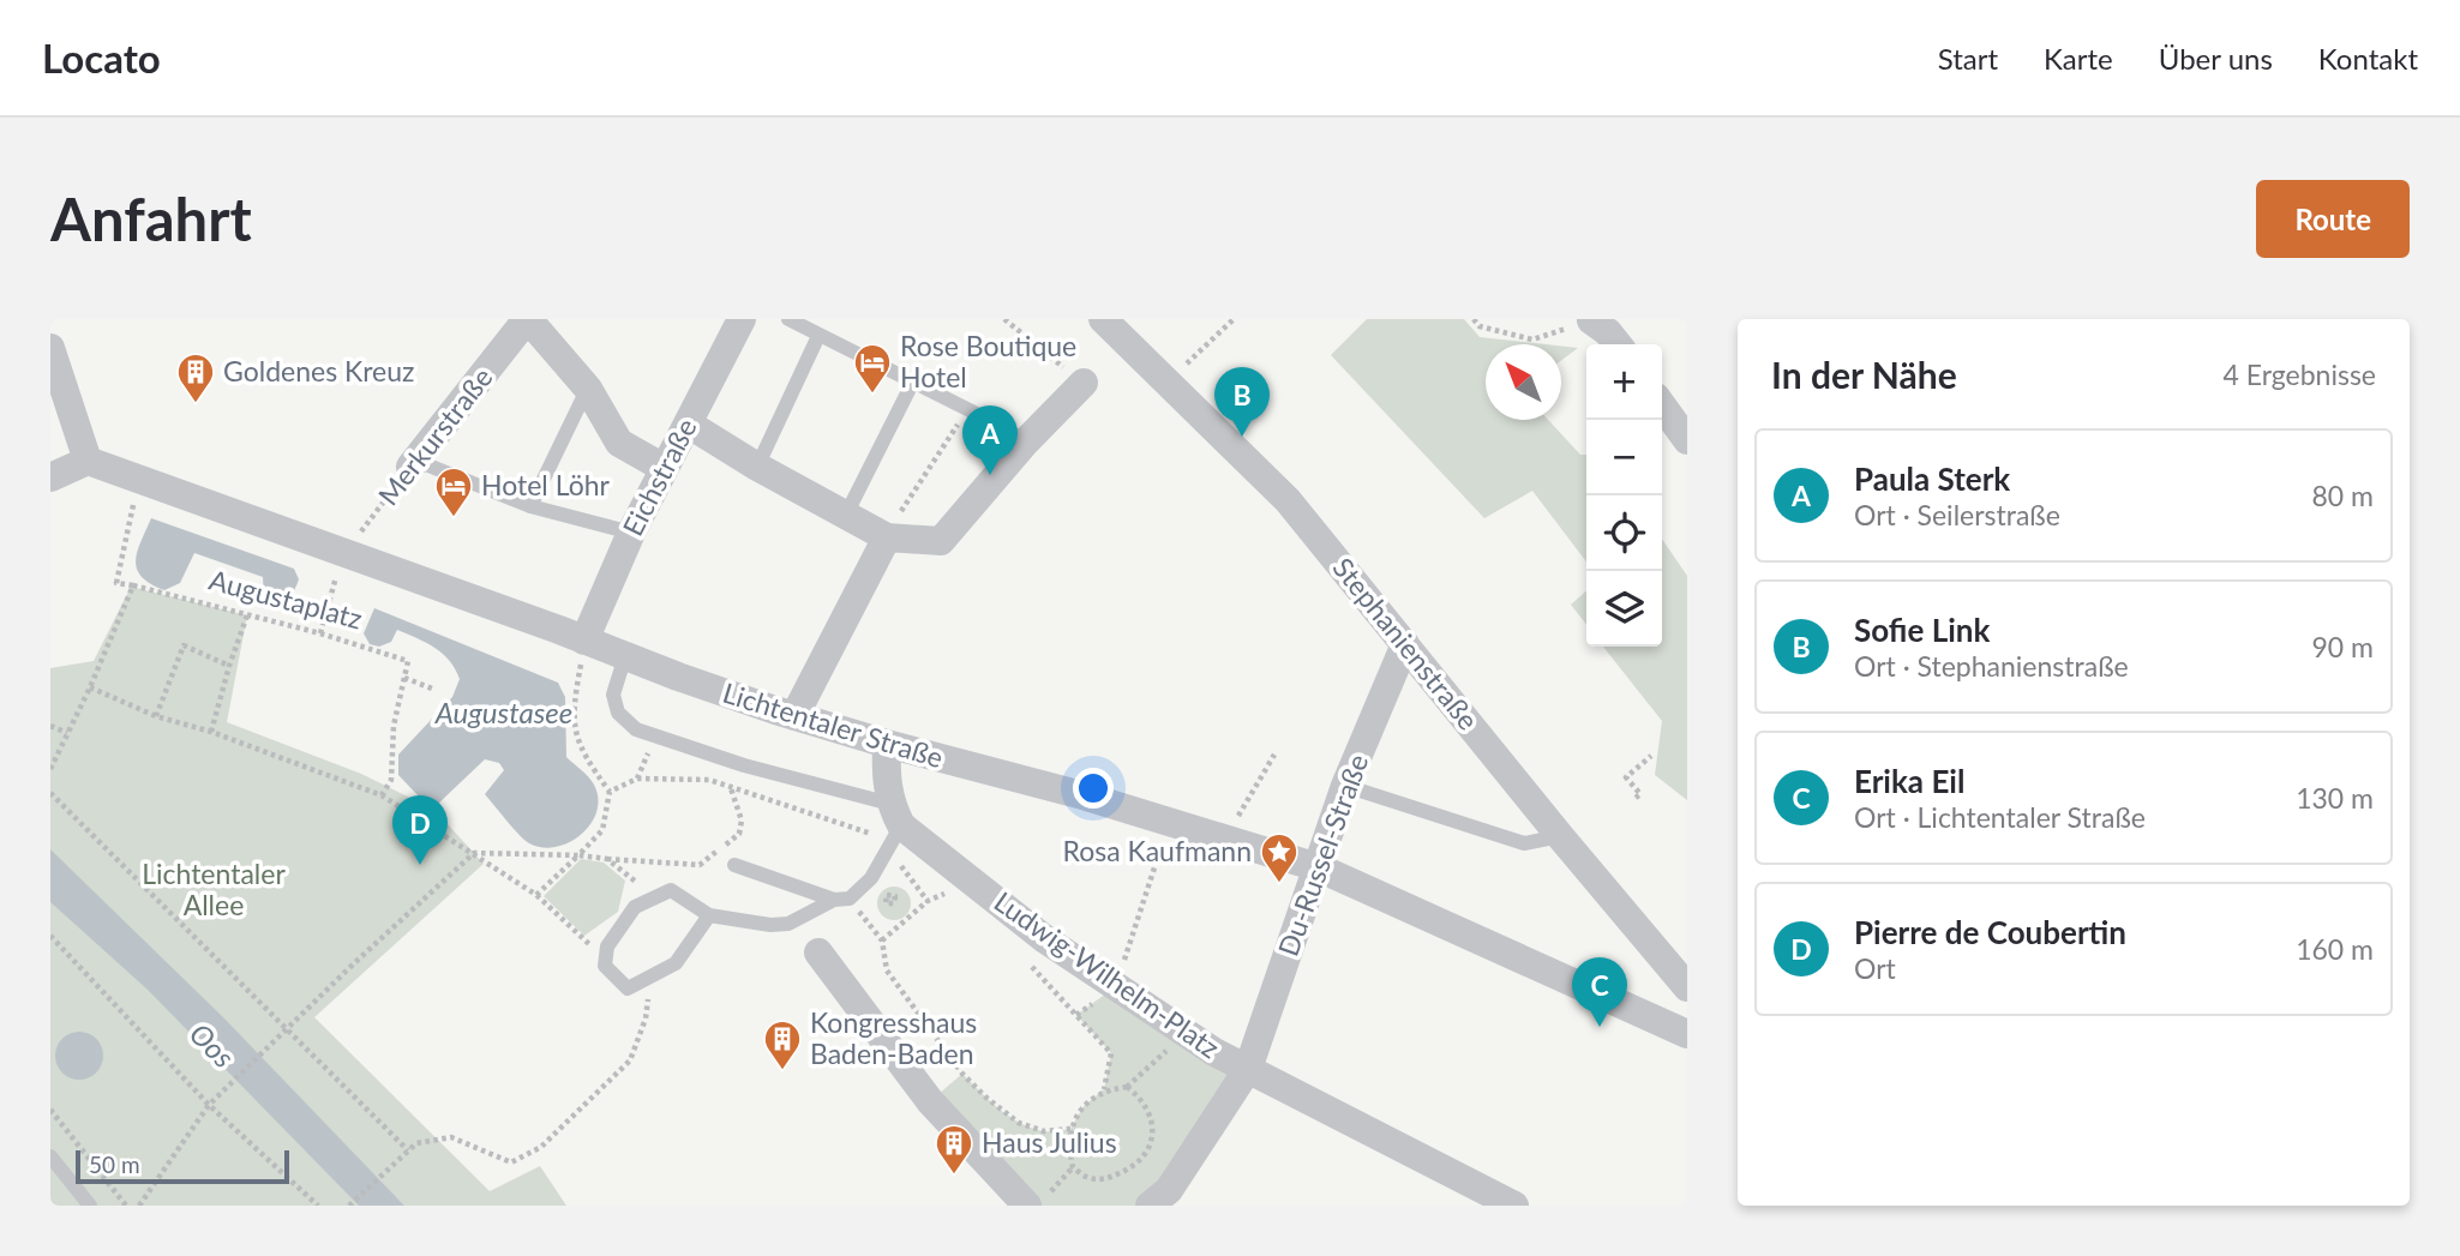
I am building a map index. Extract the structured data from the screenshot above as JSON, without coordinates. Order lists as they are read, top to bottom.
{
  "streets": {
    "street": [
      "Merkurstraße",
      "Eichstraße",
      "Stephanienstraße",
      "Lichtentaler Straße",
      "Du-Russel-Straße",
      "Ludwig-Wilhelm-Platz"
    ],
    "path": ["Augustaplatz"]
  },
  "crossings": [
    ["Merkurstraße", "Lichtentaler Straße"],
    ["Eichstraße", "Lichtentaler Straße"],
    ["Stephanienstraße", "Du-Russel-Straße"],
    ["Lichtentaler Straße", "Du-Russel-Straße"],
    ["Du-Russel-Straße", "Ludwig-Wilhelm-Platz"]
  ],
  "water": ["Augustasee", "Oos"],
  "parks": ["Lichtentaler Allee"],
  "places": {
    "hotel": ["Rose Boutique Hotel", "Hotel Löhr"],
    "building": ["Goldenes Kreuz", "Kongresshaus Baden-Baden", "Haus Julius"],
    "place": ["Rosa Kaufmann"]
  },
  "scale_bar": "50 m",
  "north": "top left",
  "page": {
    "header": "Locato",
    "nav": [
      "Start",
      "Karte",
      "Über uns",
      "Kontakt"
    ],
    "buttons": "Route",
    "title": "Anfahrt",
    "heading": ["In der Nähe", "4 Ergebnisse"],
    "map_buttons": ["+", "−"],
    "pins": [
      "B",
      "A",
      "D",
      "C"
    ],
    "list": [
      {
        "mark": "A",
        "name": "Paula Sterk",
        "note": "Ort · Seilerstraße",
        "value": "80 m"
      },
      {
        "mark": "B",
        "name": "Sofie Link",
        "note": "Ort · Stephanienstraße",
        "value": "90 m"
      },
      {
        "mark": "C",
        "name": "Erika Eil",
        "note": "Ort · Lichtentaler Straße",
        "value": "130 m"
      },
      {
        "mark": "D",
        "name": "Pierre de Coubertin",
        "note": "Ort",
        "value": "160 m"
      }
    ],
    "scale": "50 m"
  }
}
